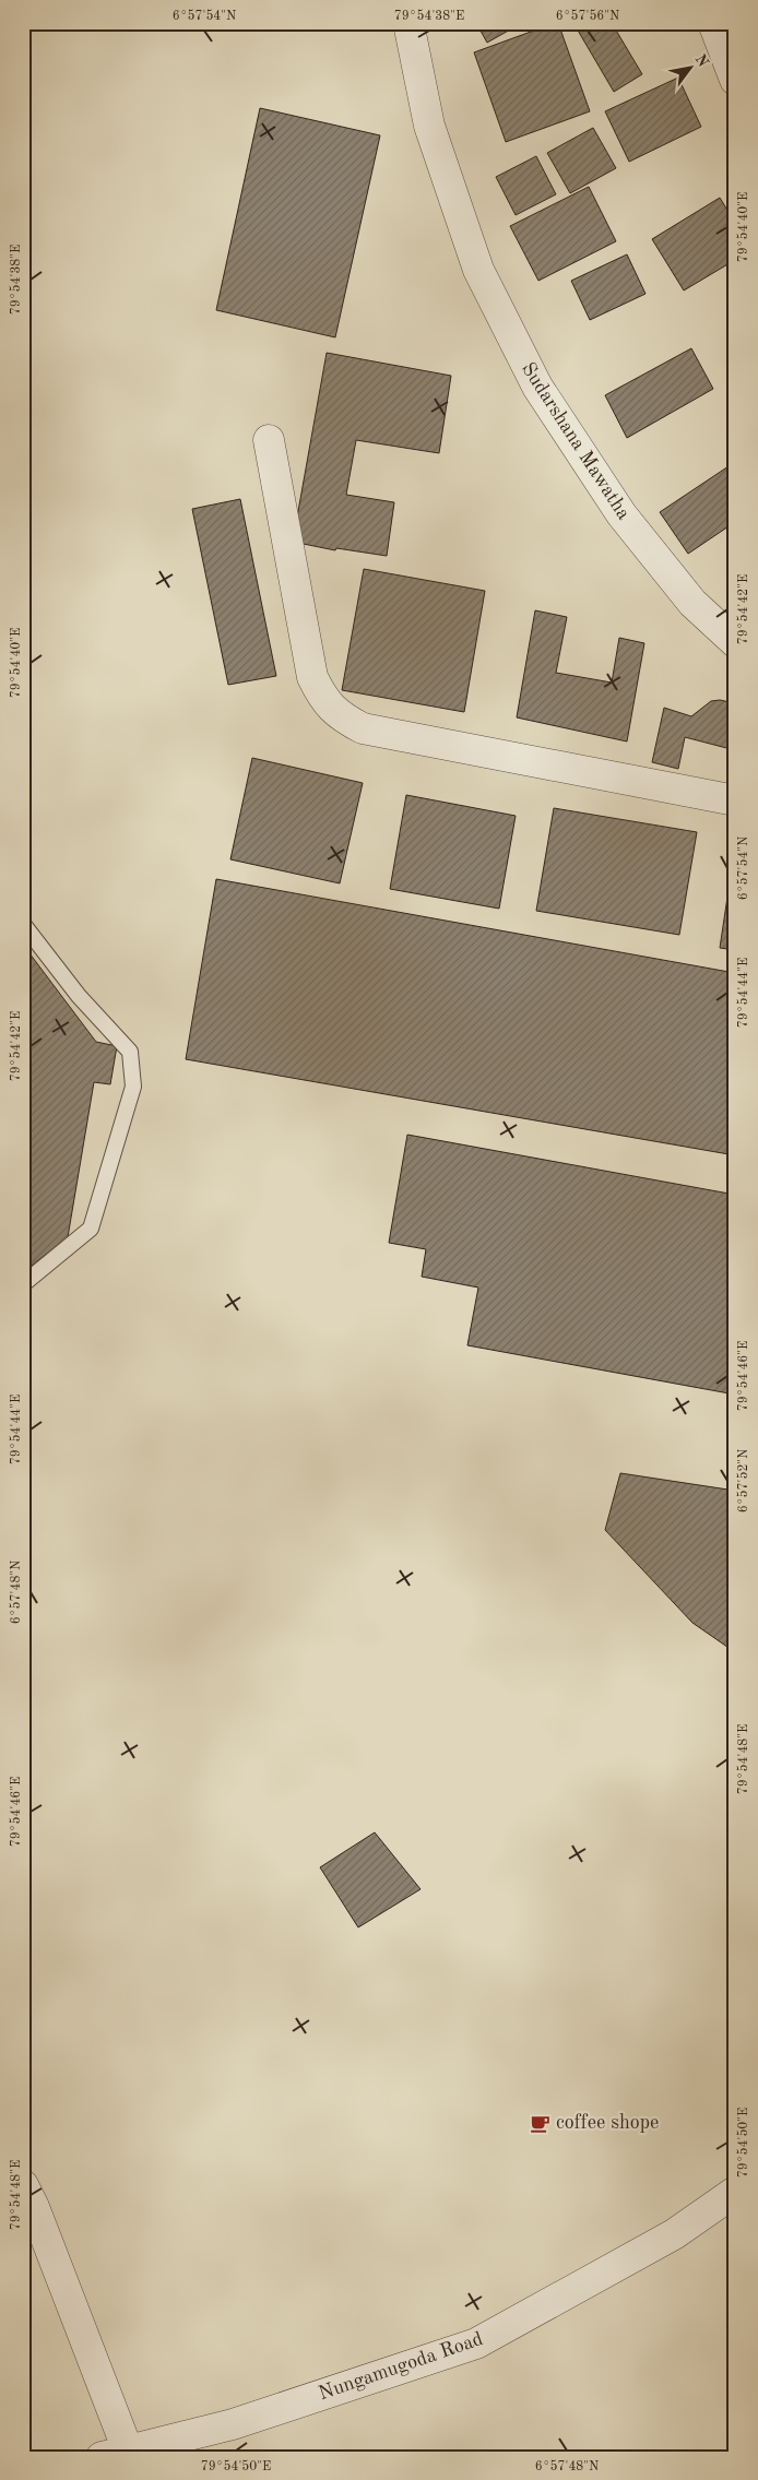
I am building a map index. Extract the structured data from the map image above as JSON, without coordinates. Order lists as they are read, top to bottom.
{
  "streets": {
    "street": ["Sudarshana Mawatha", "Nungamugoda Road"]
  },
  "places": {
    "cafe": ["coffee shope"]
  },
  "north": "top right",
  "coordinates": [
    "6°57'54\"N",
    "79°54'38\"E",
    "6°57'56\"N",
    "79°54'40\"E",
    "79°54'42\"E",
    "79°54'44\"E",
    "79°54'46\"E",
    "6°57'52\"N",
    "6°57'48\"N",
    "79°54'48\"E",
    "79°54'50\"E"
  ]
}
